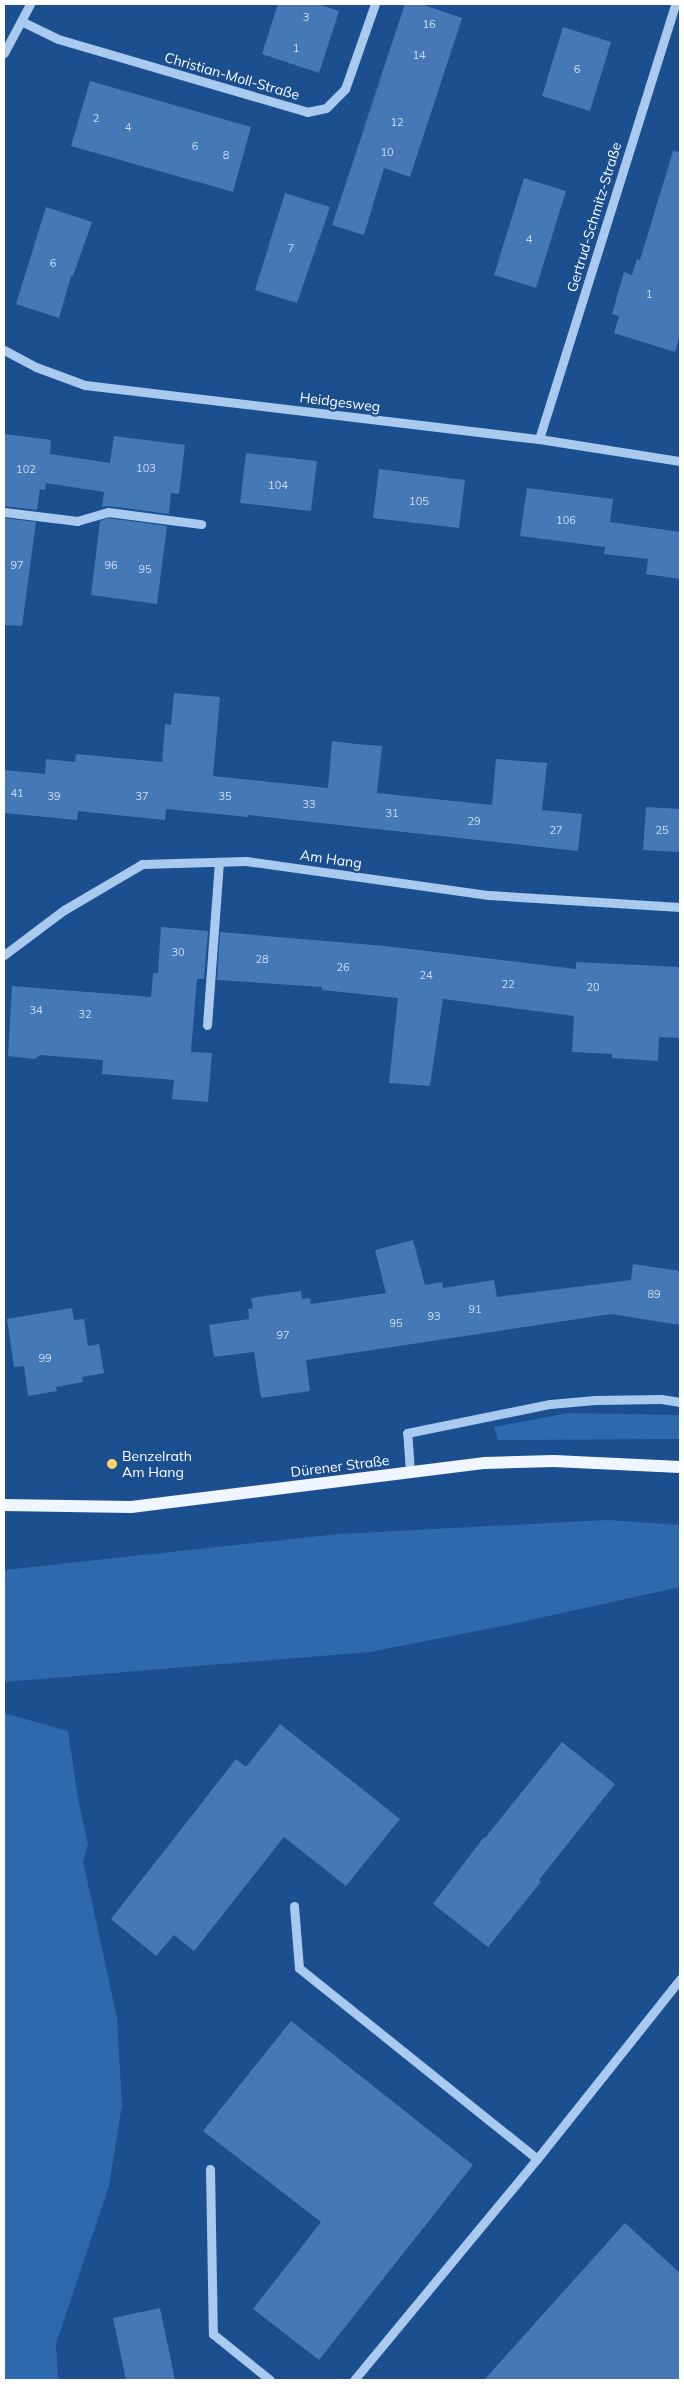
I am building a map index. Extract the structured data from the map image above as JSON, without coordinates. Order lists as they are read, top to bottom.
{
  "streets": {
    "main road": ["Dürener Straße"],
    "street": [
      "Christian-Moll-Straße",
      "Gertrud-Schmitz-Straße",
      "Heidgesweg",
      "Am Hang"
    ]
  },
  "crossings": [
    ["Gertrud-Schmitz-Straße", "Heidgesweg"]
  ],
  "places": ["Benzelrath Am Hang"],
  "house_numbers": [
    "3",
    "16",
    "1",
    "14",
    "6",
    "2",
    "12",
    "4",
    "6",
    "10",
    "8",
    "4",
    "7",
    "6",
    "1",
    "103",
    "102",
    "104",
    "105",
    "106",
    "97",
    "96",
    "95",
    "41",
    "39",
    "37",
    "35",
    "33",
    "31",
    "29",
    "27",
    "25",
    "30",
    "28",
    "26",
    "24",
    "22",
    "20",
    "34",
    "32",
    "89",
    "91",
    "93",
    "95",
    "97",
    "99"
  ]
}
